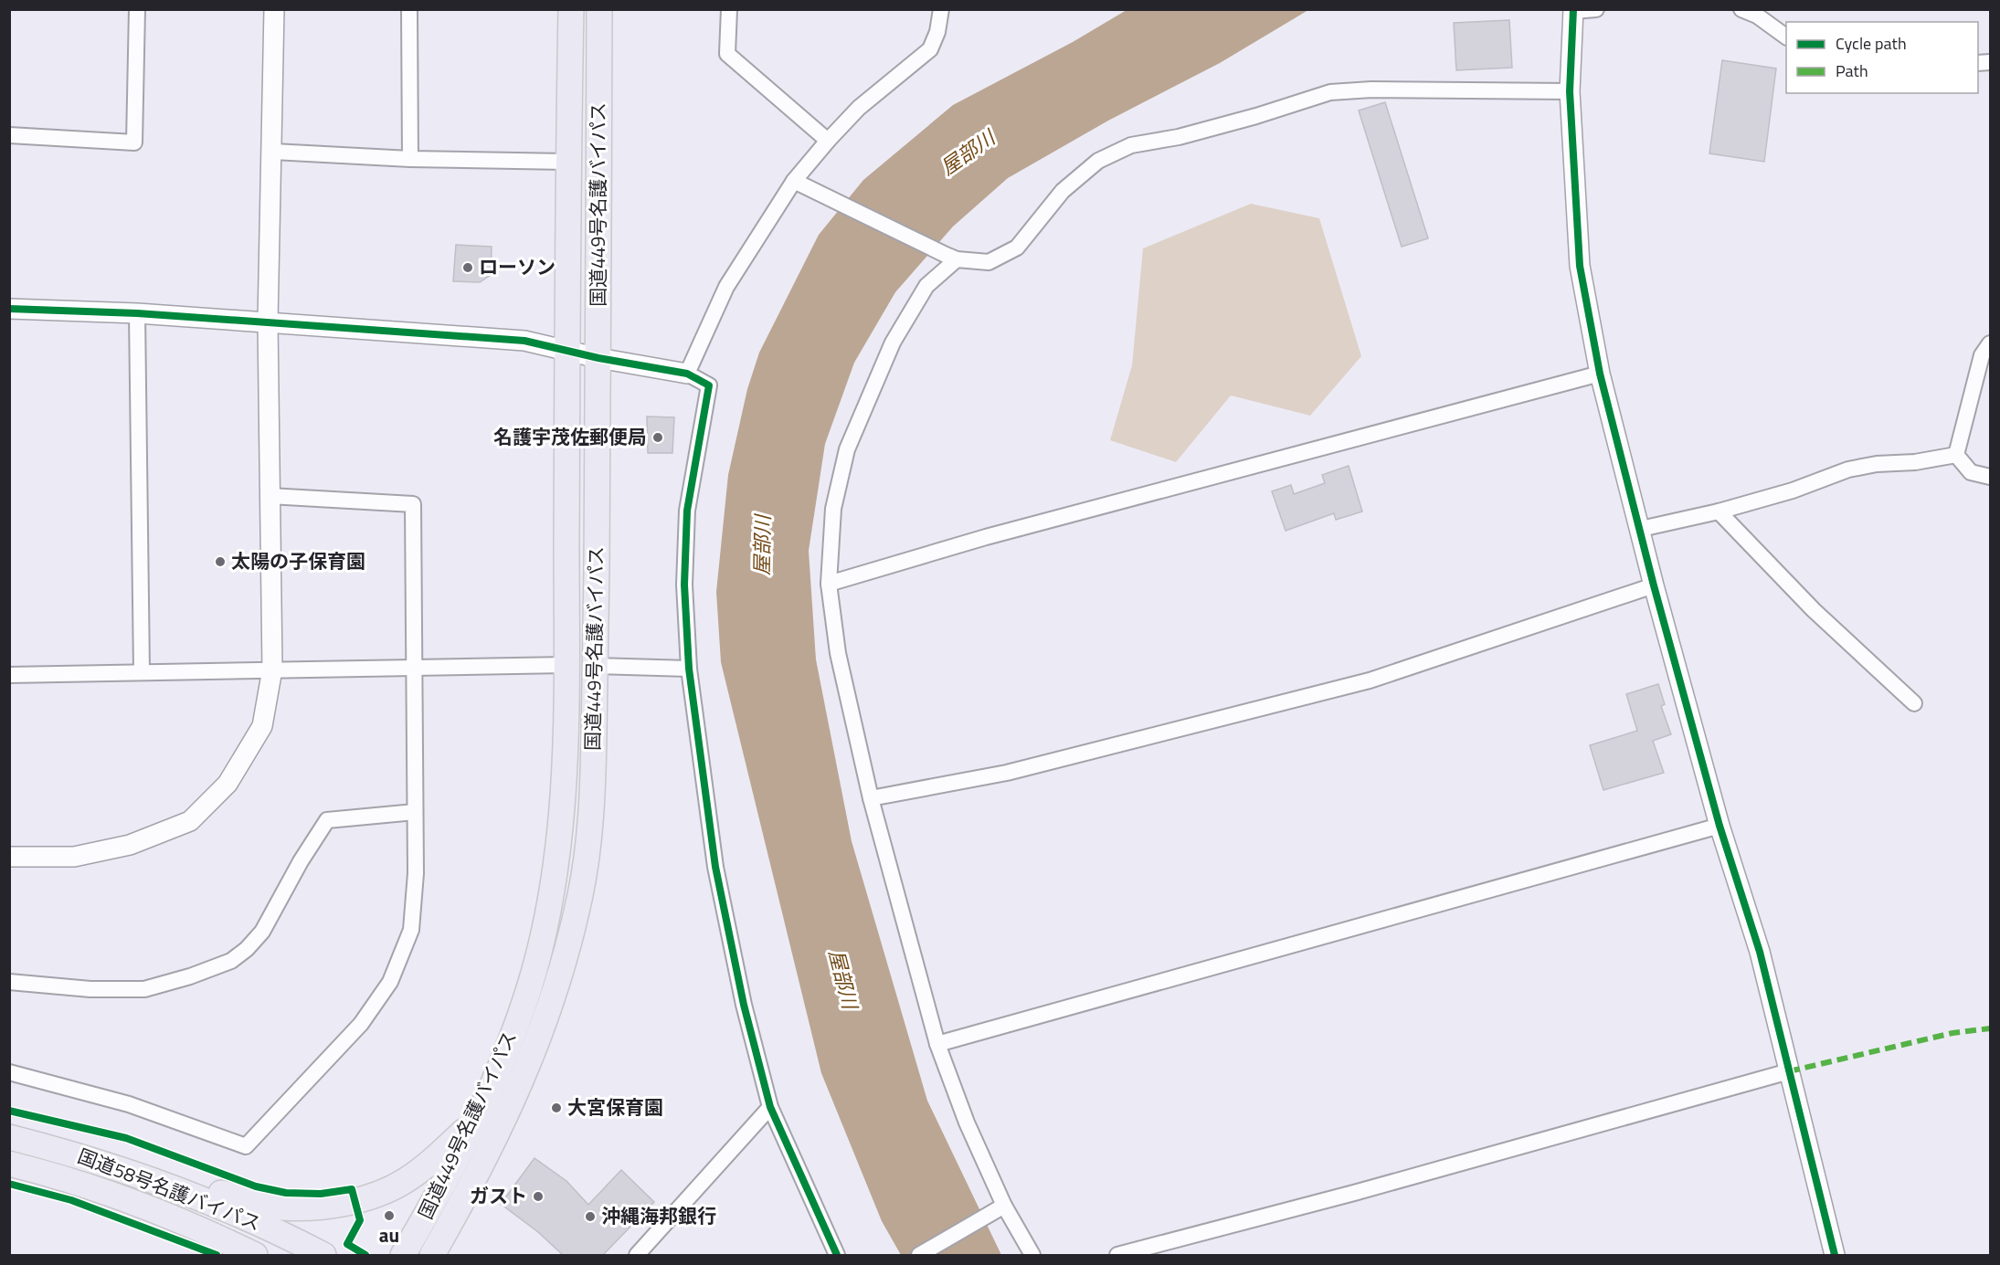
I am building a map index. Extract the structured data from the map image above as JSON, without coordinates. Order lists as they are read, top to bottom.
{
  "streets": {
    "highway": ["国道449号名護バイパス", "国道58号名護バイパス"]
  },
  "water": ["屋部川"],
  "places": [
    "ローソン",
    "名護宇茂佐郵便局",
    "太陽の子保育園",
    "大宮保育園",
    "ガスト",
    "au",
    "沖縄海邦銀行"
  ],
  "legend": ["Cycle path", "Path"]
}
